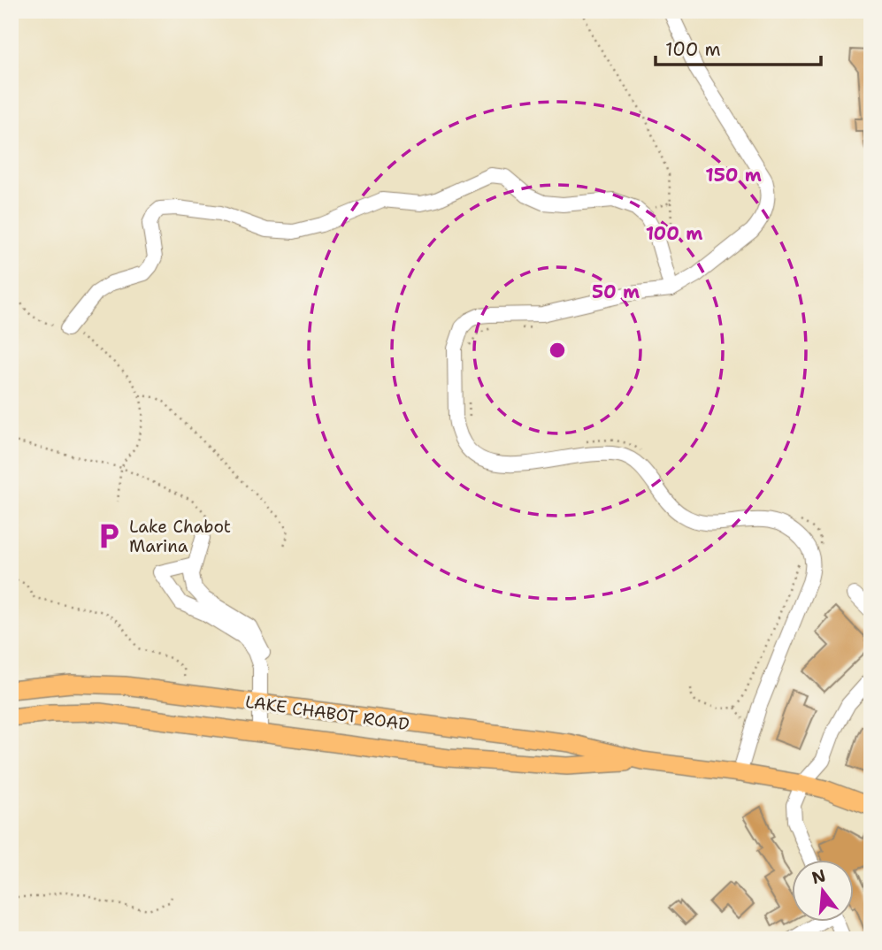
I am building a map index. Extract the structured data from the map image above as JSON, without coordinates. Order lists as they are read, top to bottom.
{
  "streets": {
    "main road": ["LAKE CHABOT ROAD"]
  },
  "places": {
    "parking": ["Lake Chabot Marina"]
  },
  "scale_bar": "100 m",
  "north": "top",
  "rings": ["150 m", "100 m", "50 m"]
}
